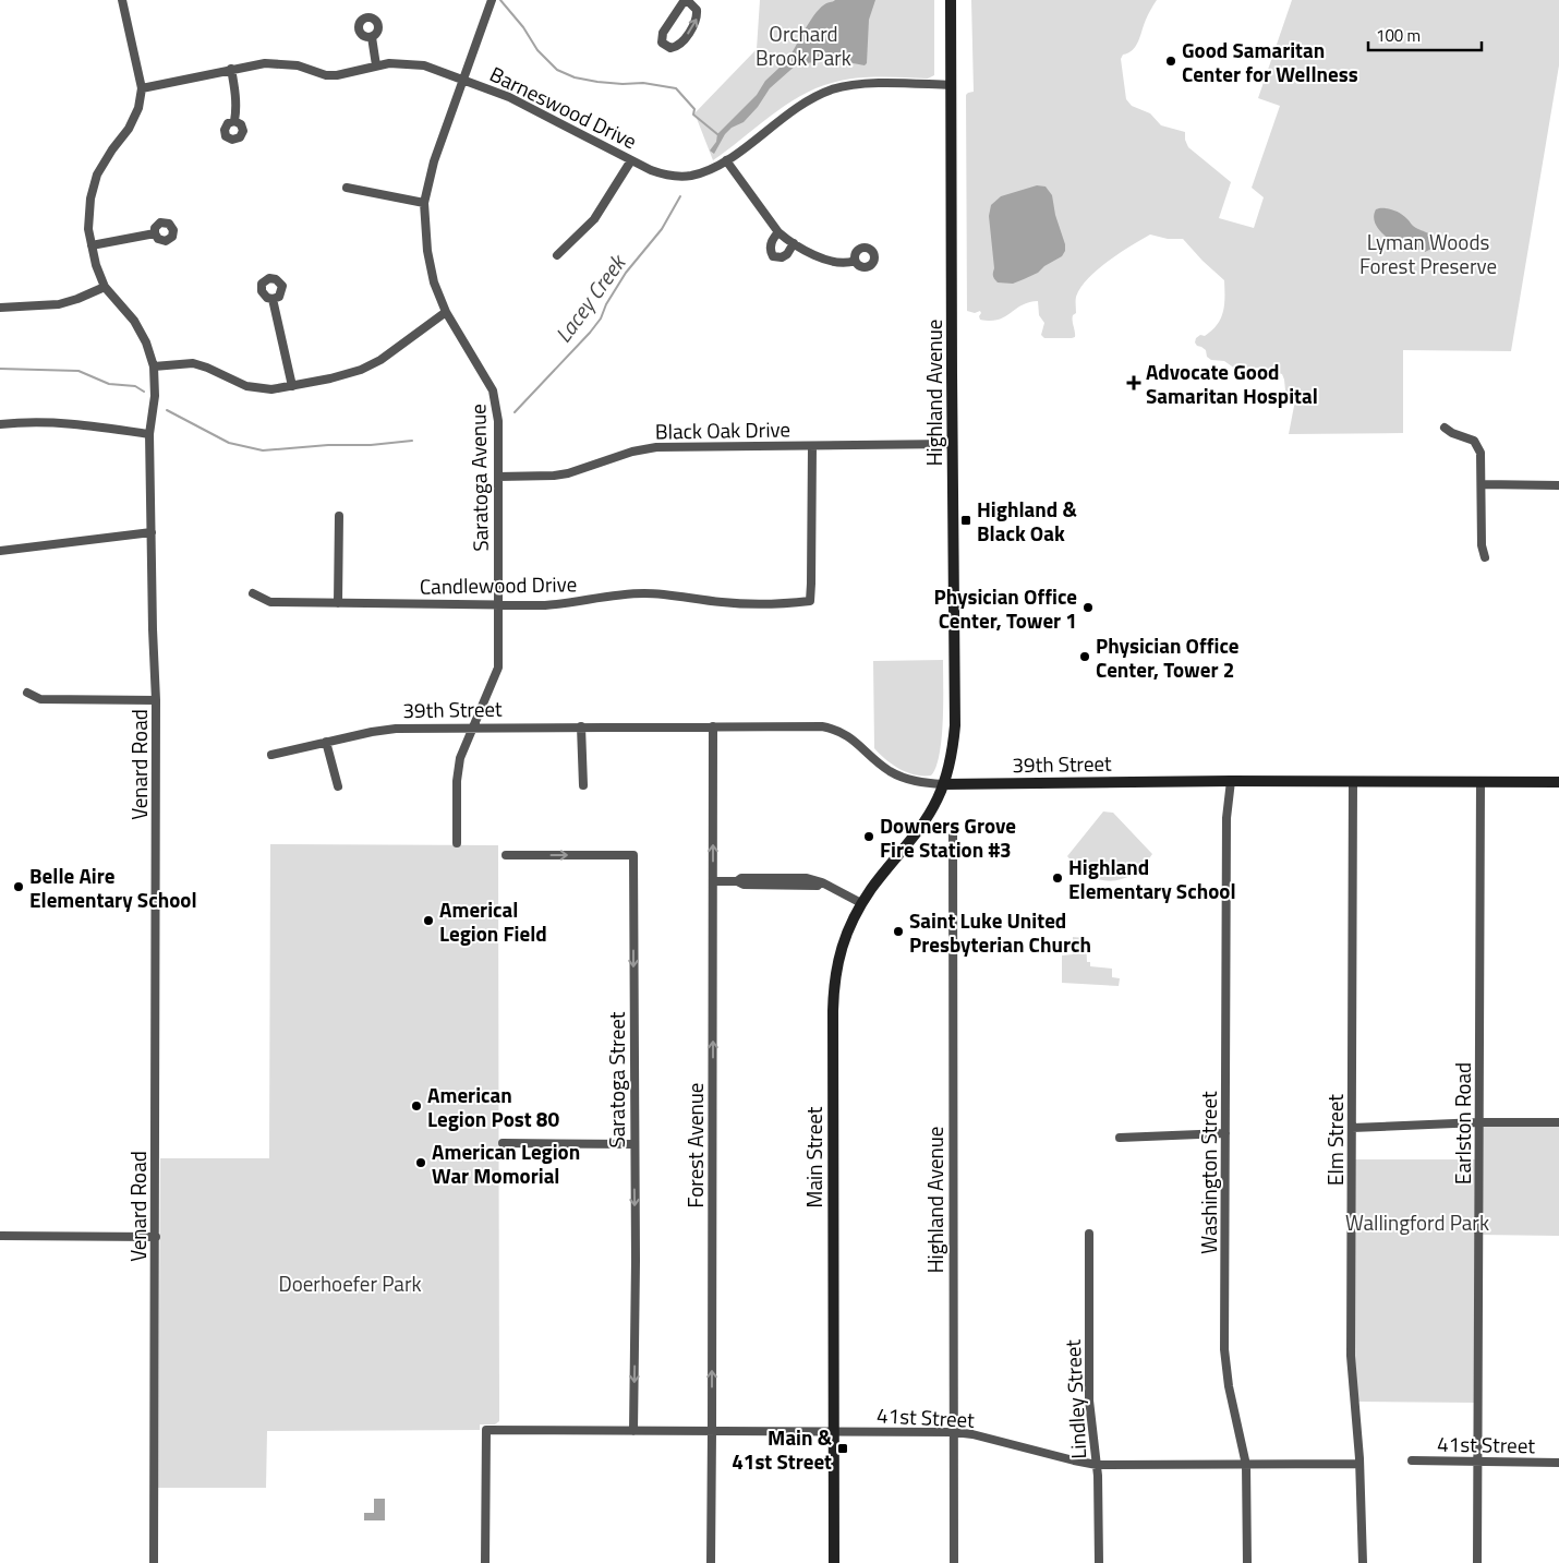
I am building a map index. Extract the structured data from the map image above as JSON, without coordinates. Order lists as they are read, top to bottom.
{
  "streets": {
    "main road": ["Highland Avenue", "39th Street", "Main Street"],
    "street": [
      "Barneswood Drive",
      "Black Oak Drive",
      "Saratoga Avenue",
      "Candlewood Drive",
      "Venard Road",
      "Saratoga Street",
      "Earlston Road",
      "Elm Street",
      "Forest Avenue",
      "Washington Street",
      "Lindley Street",
      "41st Street"
    ]
  },
  "crossings": [
    ["Barneswood Drive", "Highland Avenue"],
    ["Barneswood Drive", "Saratoga Avenue"],
    ["Barneswood Drive", "Venard Road"],
    ["Highland Avenue", "Black Oak Drive"],
    ["Highland Avenue", "39th Street"],
    ["Highland Avenue", "Main Street"],
    ["Highland Avenue", "41st Street"],
    ["Black Oak Drive", "Saratoga Avenue"],
    ["Black Oak Drive", "Candlewood Drive"],
    ["Saratoga Avenue", "Candlewood Drive"],
    ["Saratoga Avenue", "39th Street"],
    ["39th Street", "Earlston Road"],
    ["39th Street", "Elm Street"],
    ["39th Street", "Forest Avenue"],
    ["39th Street", "Main Street"],
    ["39th Street", "Washington Street"],
    ["Saratoga Street", "41st Street"],
    ["Earlston Road", "41st Street"],
    ["Elm Street", "41st Street"],
    ["Forest Avenue", "41st Street"],
    ["Main Street", "41st Street"],
    ["Washington Street", "41st Street"],
    ["Lindley Street", "41st Street"]
  ],
  "one_way": ["Saratoga Street", "Forest Avenue"],
  "water": ["Lacey Creek"],
  "parks": [
    "Orchard Brook Park",
    "Lyman Woods Forest Preserve",
    "Wallingford Park",
    "Doerhoefer Park"
  ],
  "places": {
    "other": [
      "Good Samaritan Center for Wellness",
      "Physician Office Center, Tower 1",
      "Physician Office Center, Tower 2",
      "Downers Grove Fire Station #3",
      "Highland Elementary School",
      "Belle Aire Elementary School",
      "Americal Legion Field",
      "Saint Luke United Presbyterian Church",
      "American Legion Post 80",
      "American Legion War Momorial"
    ],
    "health": ["Advocate Good Samaritan Hospital"],
    "transit": ["Highland & Black Oak", "Main & 41st Street"]
  },
  "scale_bar": "100 m"
}
